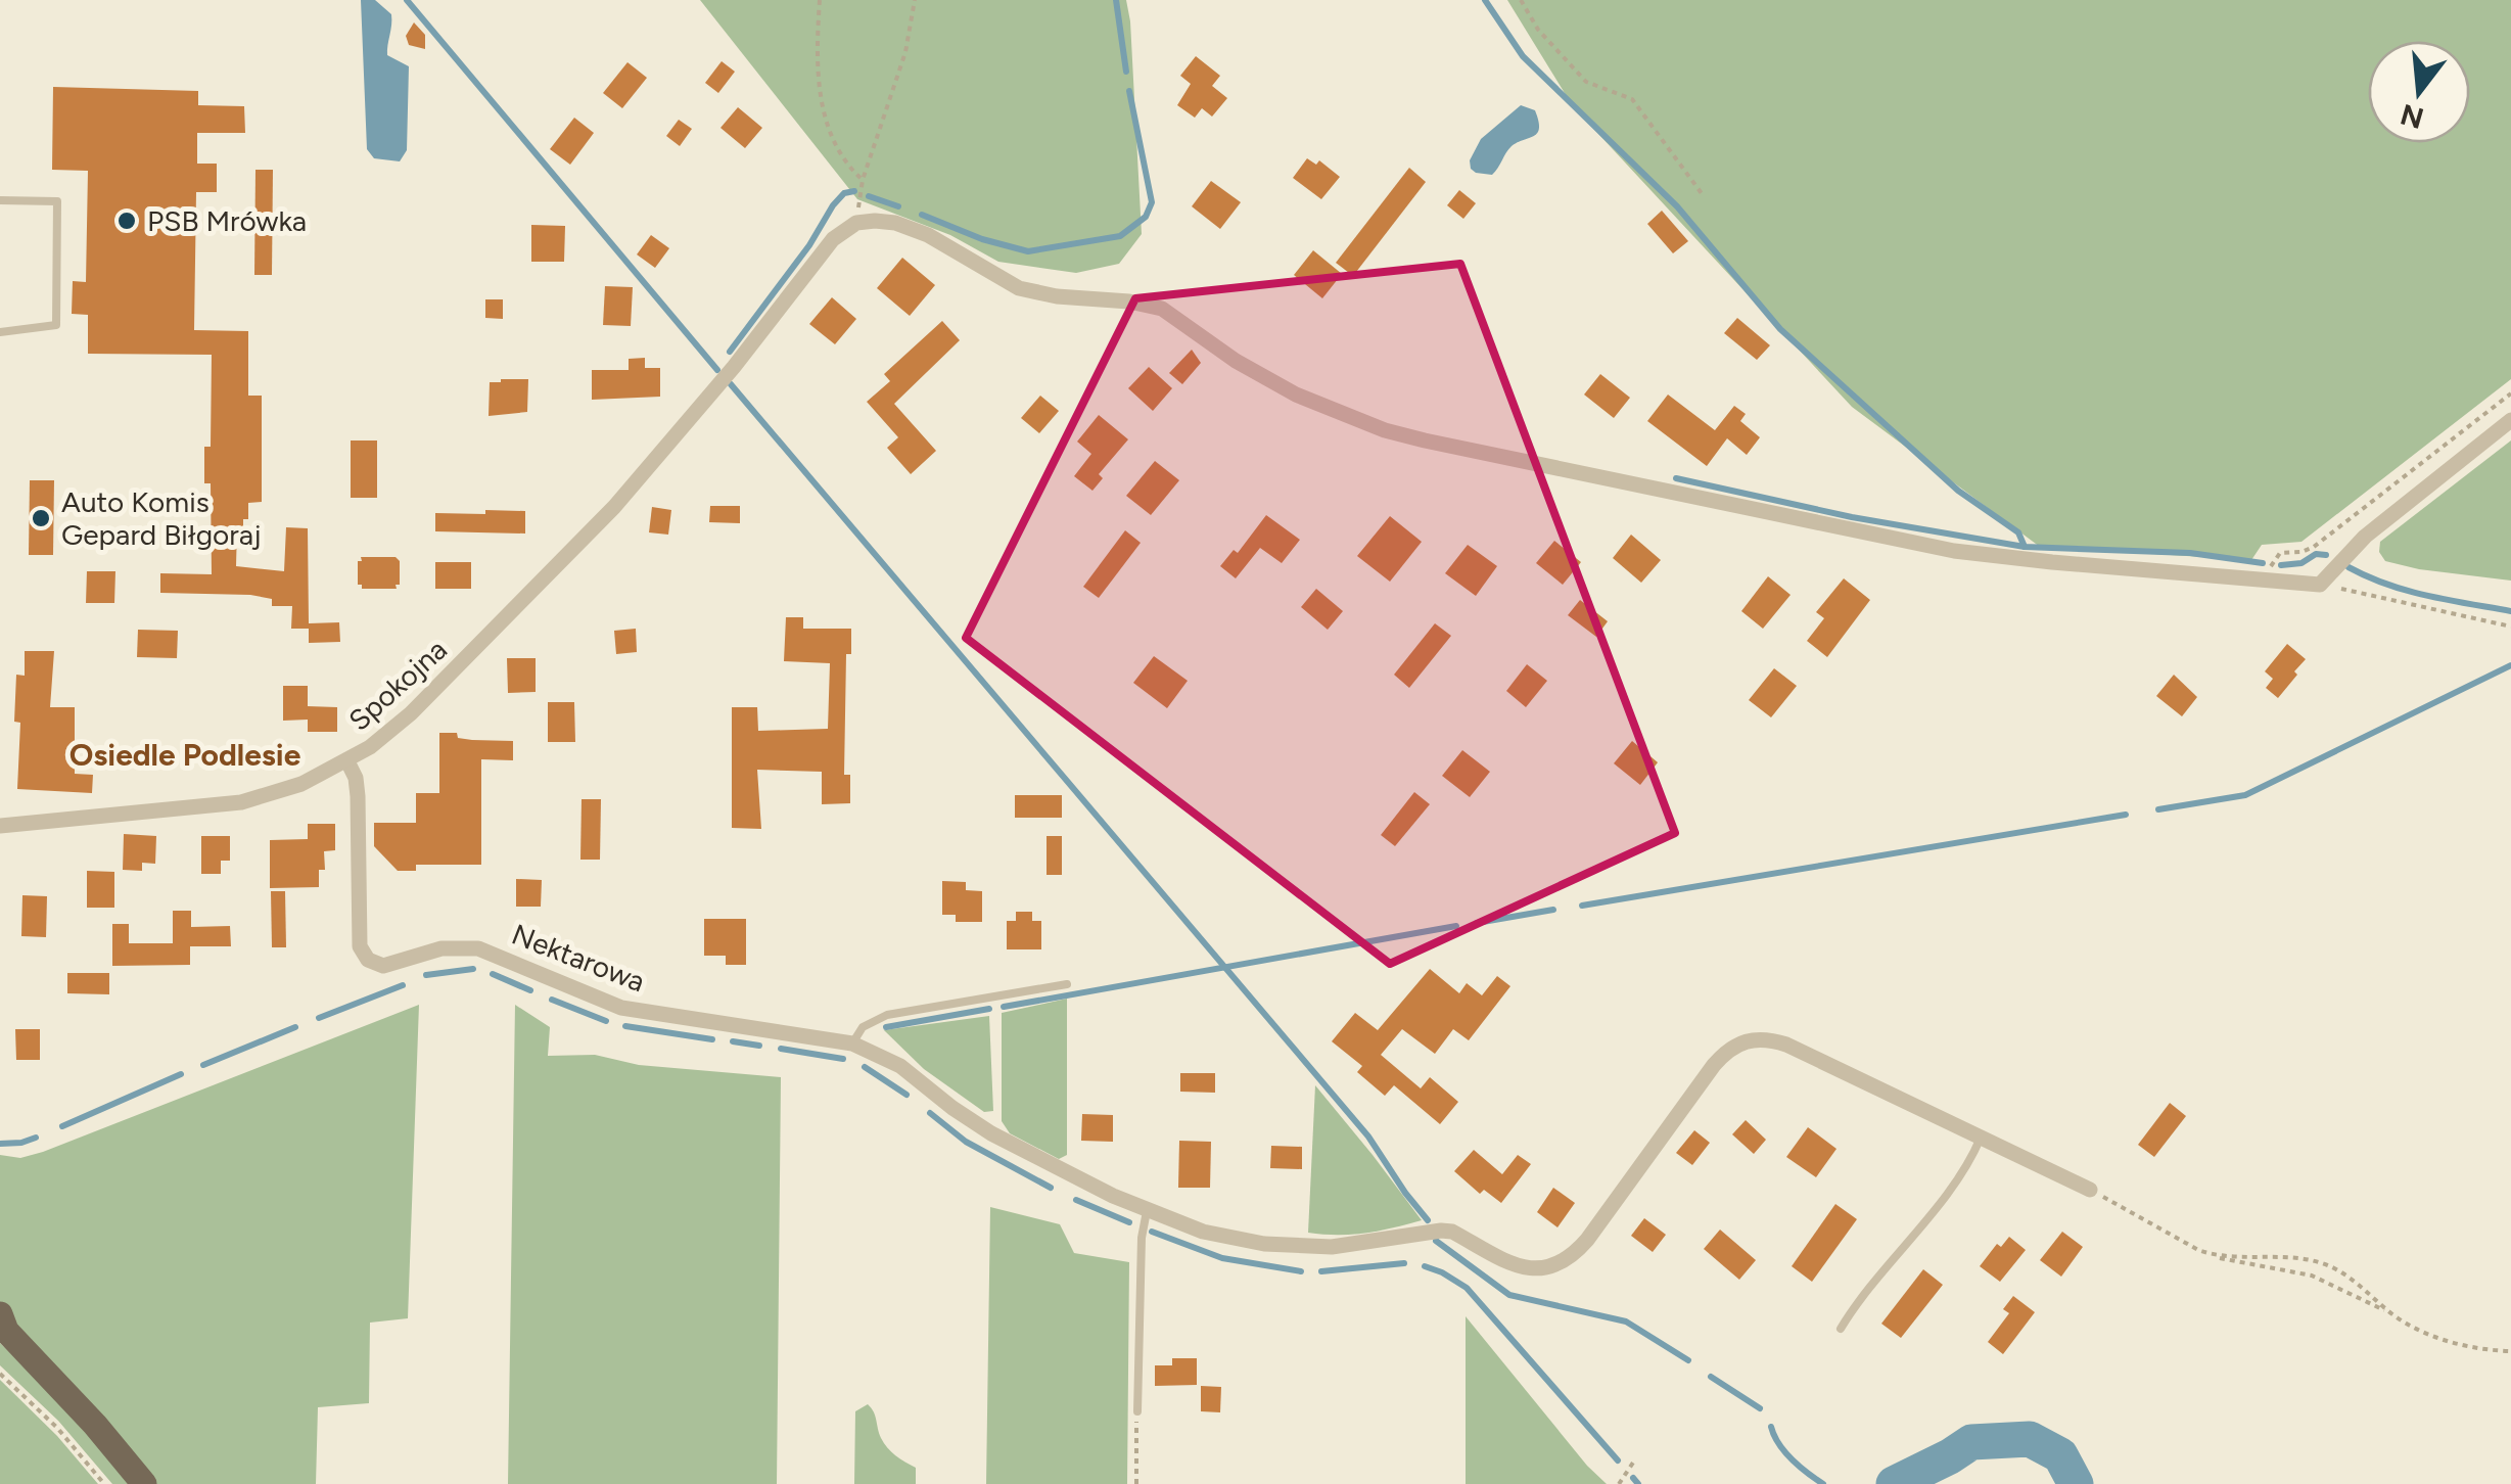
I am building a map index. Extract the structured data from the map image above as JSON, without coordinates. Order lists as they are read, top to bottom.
{
  "streets": {
    "street": ["Spokojna", "Nektarowa"]
  },
  "crossings": [
    ["Spokojna", "Nektarowa"]
  ],
  "districts": ["Osiedle Podlesie"],
  "places": ["PSB Mrówka", "Auto Komis Gepard Biłgoraj"],
  "north": "bottom"
}
